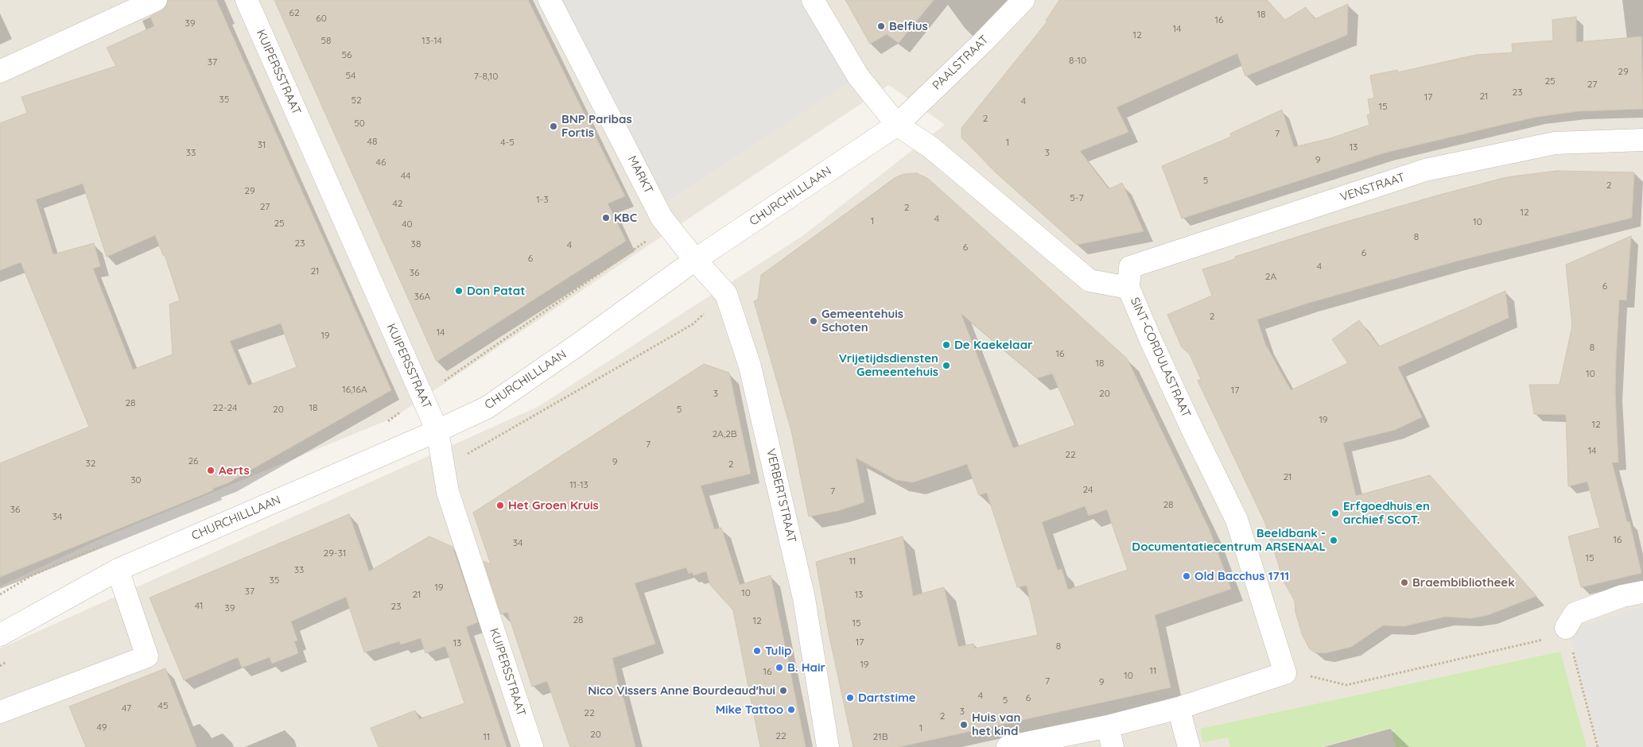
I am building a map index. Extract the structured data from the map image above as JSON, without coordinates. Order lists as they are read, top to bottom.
{
  "streets": {
    "street": [
      "PAALSTRAAT",
      "KUIPERSSTRAAT",
      "MARKT",
      "VENSTRAAT",
      "CHURCHILLLAAN",
      "SINT-CORDULASTRAAT",
      "VERBERTSTRAAT"
    ]
  },
  "crossings": [
    ["PAALSTRAAT", "CHURCHILLLAAN"],
    ["PAALSTRAAT", "SINT-CORDULASTRAAT"],
    ["KUIPERSSTRAAT", "CHURCHILLLAAN"],
    ["MARKT", "CHURCHILLLAAN"],
    ["MARKT", "VERBERTSTRAAT"],
    ["VENSTRAAT", "SINT-CORDULASTRAAT"],
    ["CHURCHILLLAAN", "SINT-CORDULASTRAAT"],
    ["CHURCHILLLAAN", "VERBERTSTRAAT"]
  ],
  "places": [
    "Belfius",
    "BNP Paribas Fortis",
    "KBC",
    "Don Patat",
    "Gemeentehuis Schoten",
    "De Kaekelaar",
    "Vrijetijdsdiensten Gemeentehuis",
    "Aerts",
    "Het Groen Kruis",
    "Erfgoedhuis en archief SCOT.",
    "Beeldbank - Documentatiecentrum ARSENAAL",
    "Old Bacchus 1711",
    "Braembibliotheek",
    "Tulip",
    "B. Hair",
    "Nico Vissers Anne Bourdeaud'hui",
    "Dartstime",
    "Mike Tattoo",
    "Huis van het kind"
  ],
  "house_numbers": [
    "62",
    "18",
    "60",
    "16",
    "39",
    "14",
    "12",
    "58",
    "13-14",
    "56",
    "8-10",
    "37",
    "29",
    "54",
    "7-8,10",
    "25",
    "27",
    "23",
    "21",
    "17",
    "35",
    "52",
    "4",
    "15",
    "2",
    "50",
    "7",
    "48",
    "4-5",
    "1",
    "31",
    "13",
    "33",
    "3",
    "9",
    "46",
    "44",
    "5",
    "2",
    "29",
    "5-7",
    "1-3",
    "42",
    "27",
    "2",
    "12",
    "4",
    "1",
    "10",
    "25",
    "40",
    "8",
    "23",
    "38",
    "4",
    "6",
    "6",
    "6",
    "4",
    "21",
    "36",
    "2A",
    "6",
    "36A",
    "2",
    "14",
    "19",
    "8",
    "16",
    "18",
    "10",
    "16,16A",
    "17",
    "3",
    "20",
    "28",
    "22-24",
    "18",
    "20",
    "5",
    "19",
    "12",
    "2A,2B",
    "7",
    "14",
    "22",
    "26",
    "9",
    "32",
    "2",
    "21",
    "30",
    "11-13",
    "24",
    "7",
    "28",
    "36",
    "34",
    "16",
    "34",
    "29-31",
    "15",
    "11",
    "33",
    "35",
    "19",
    "37",
    "10",
    "21",
    "13",
    "41",
    "23",
    "39",
    "28",
    "12",
    "15",
    "17",
    "13",
    "8",
    "19",
    "11",
    "16",
    "10",
    "7",
    "9",
    "4",
    "6",
    "5",
    "45",
    "47",
    "3",
    "22",
    "2",
    "49",
    "1",
    "20",
    "22",
    "11",
    "21B"
  ]
}
